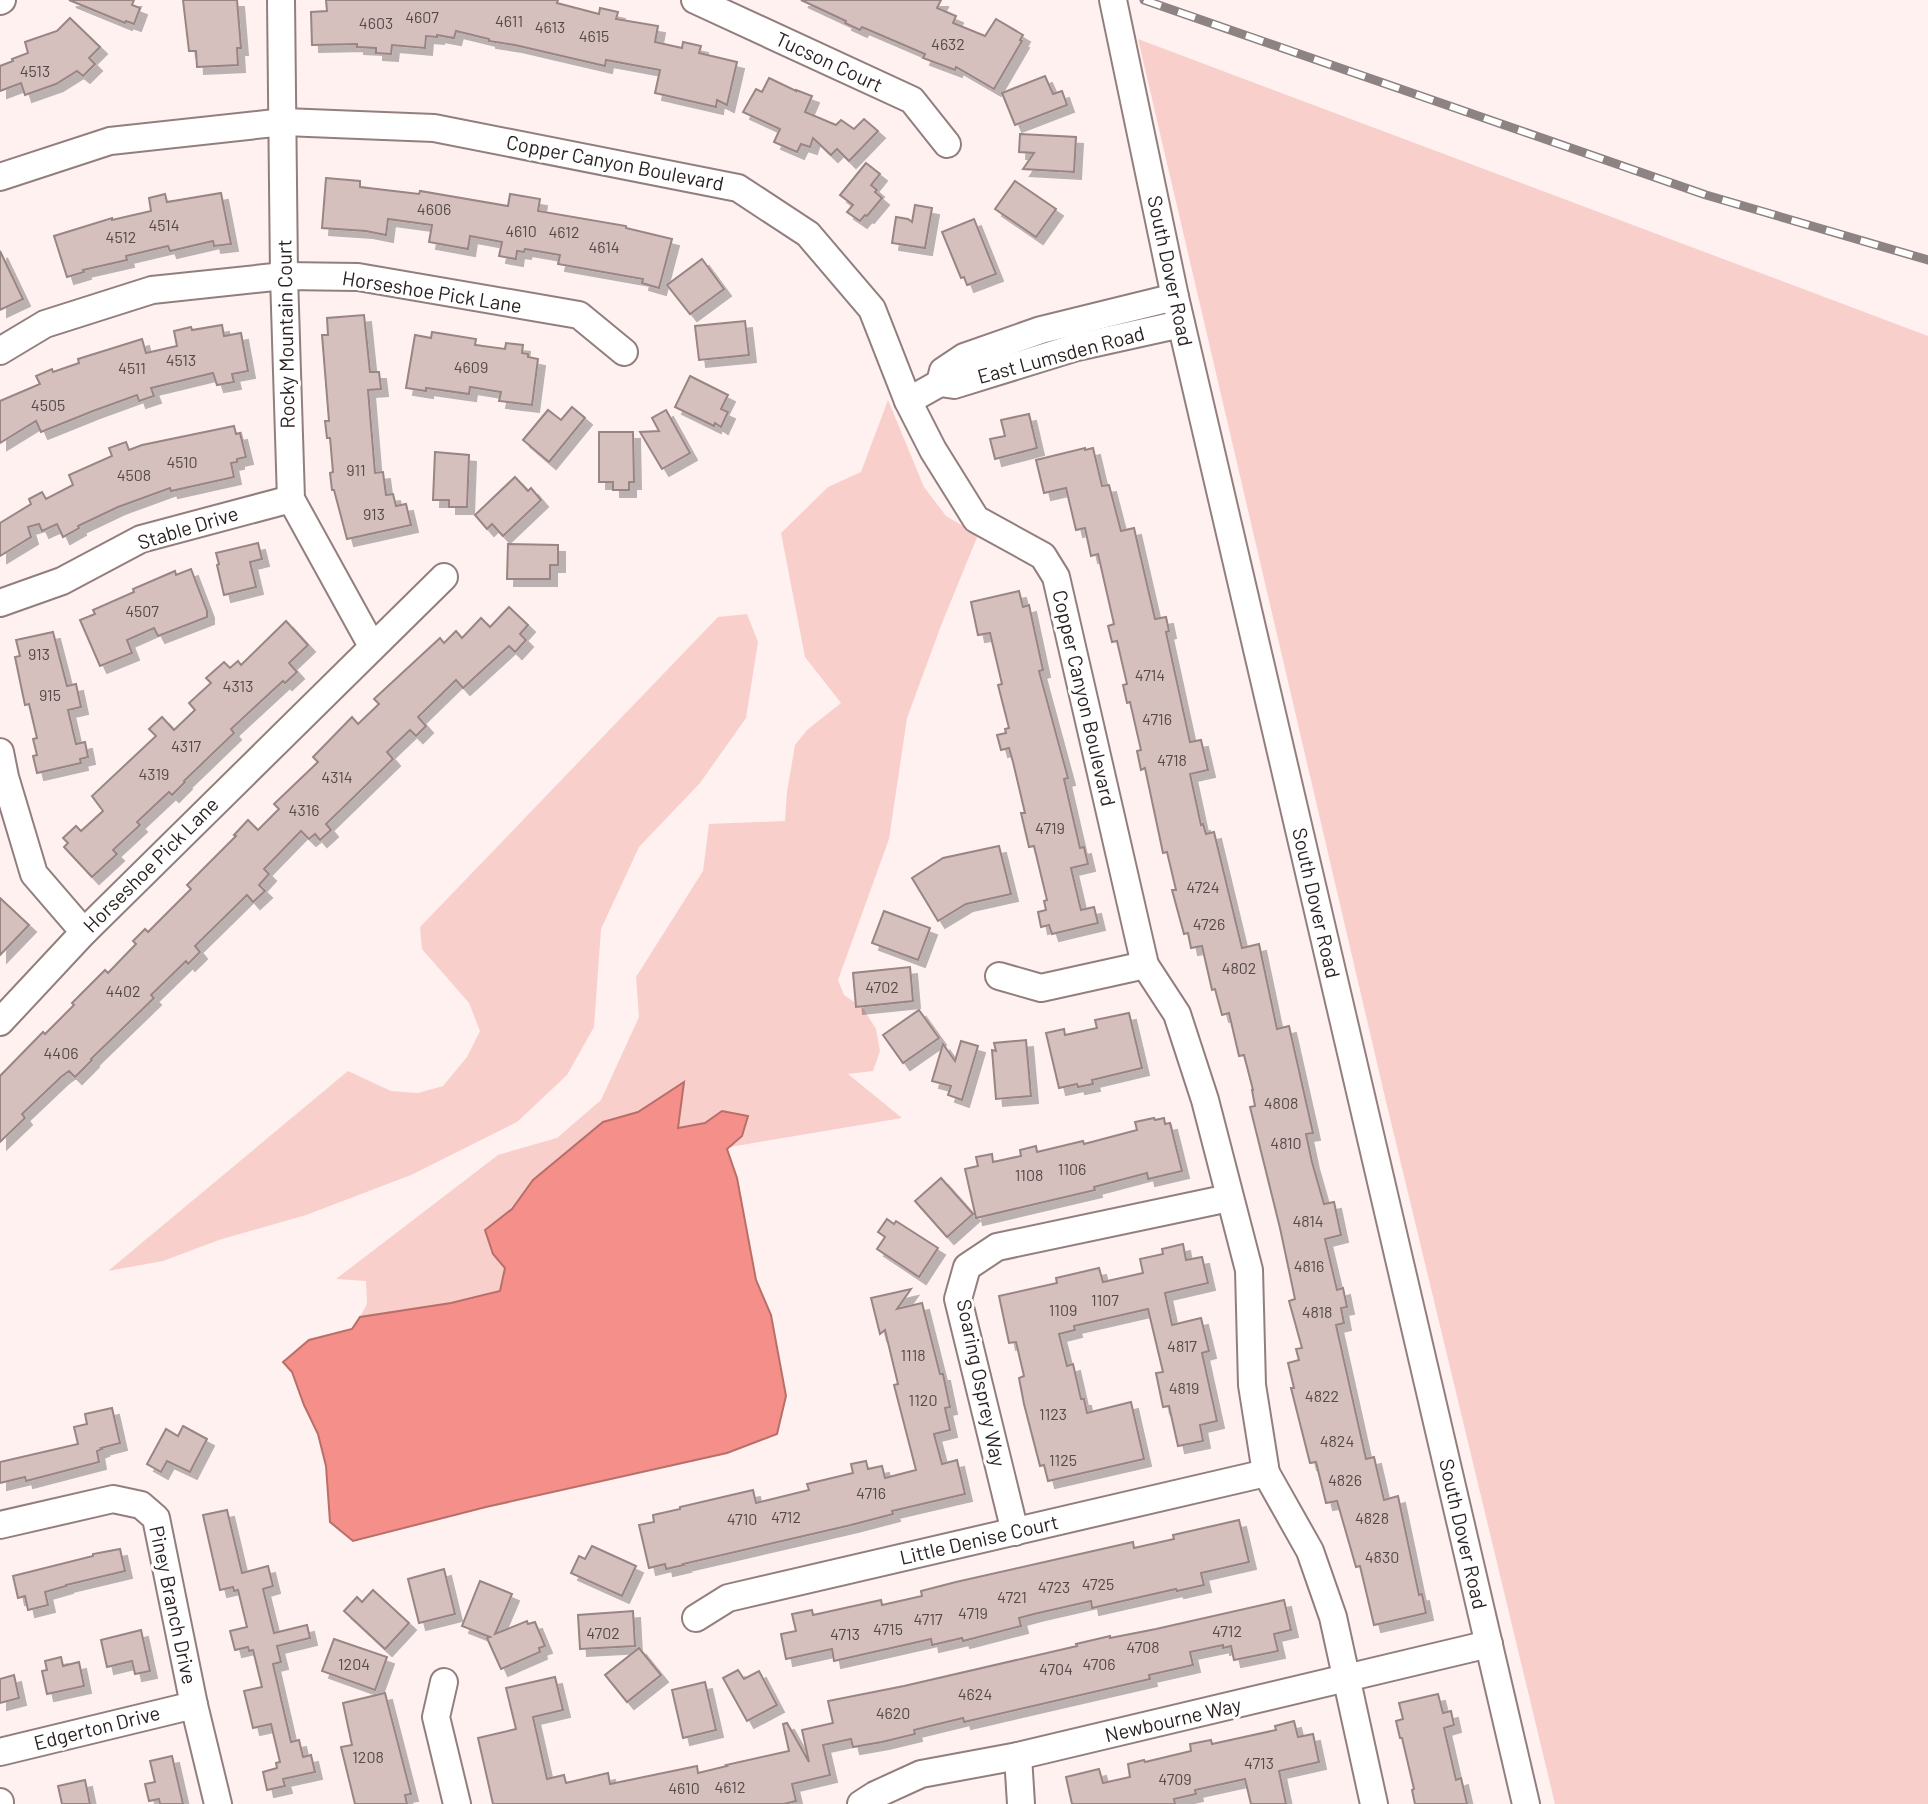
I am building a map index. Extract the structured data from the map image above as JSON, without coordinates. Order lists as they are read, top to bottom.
{
  "streets": {
    "street": [
      "Tucson Court",
      "Copper Canyon Boulevard",
      "South Dover Road",
      "Horseshoe Pick Lane",
      "Rocky Mountain Court",
      "East Lumsden Road",
      "Stable Drive",
      "Soaring Osprey Way",
      "Little Denise Court",
      "Piney Branch Drive",
      "Newbourne Way",
      "Edgerton Drive"
    ]
  },
  "crossings": [
    ["Copper Canyon Boulevard", "Rocky Mountain Court"],
    ["Copper Canyon Boulevard", "East Lumsden Road"],
    ["Copper Canyon Boulevard", "Soaring Osprey Way"],
    ["Copper Canyon Boulevard", "Little Denise Court"],
    ["Copper Canyon Boulevard", "Newbourne Way"],
    ["South Dover Road", "East Lumsden Road"],
    ["South Dover Road", "Newbourne Way"],
    ["Horseshoe Pick Lane", "Rocky Mountain Court"],
    ["Rocky Mountain Court", "Stable Drive"],
    ["Soaring Osprey Way", "Little Denise Court"],
    ["Piney Branch Drive", "Edgerton Drive"]
  ],
  "house_numbers": [
    "4607",
    "4611",
    "4603",
    "4613",
    "4615",
    "4632",
    "4513",
    "4606",
    "4514",
    "4610",
    "4612",
    "4512",
    "4614",
    "4513",
    "4609",
    "4511",
    "4505",
    "4510",
    "911",
    "4508",
    "913",
    "4507",
    "913",
    "4714",
    "4313",
    "915",
    "4716",
    "4317",
    "4718",
    "4319",
    "4314",
    "4316",
    "4719",
    "4724",
    "4726",
    "4802",
    "4702",
    "4402",
    "4406",
    "4808",
    "4810",
    "1106",
    "1108",
    "4814",
    "4816",
    "1107",
    "1109",
    "4818",
    "4817",
    "1118",
    "4819",
    "4822",
    "1120",
    "1123",
    "4824",
    "1125",
    "4826",
    "4716",
    "4712",
    "4828",
    "4710",
    "4830",
    "4725",
    "4723",
    "4721",
    "4719",
    "4717",
    "4715",
    "4712",
    "4702",
    "4713",
    "4708",
    "1204",
    "4706",
    "4704",
    "4624",
    "4620",
    "1208",
    "4713",
    "4709",
    "4612",
    "4610"
  ]
}
